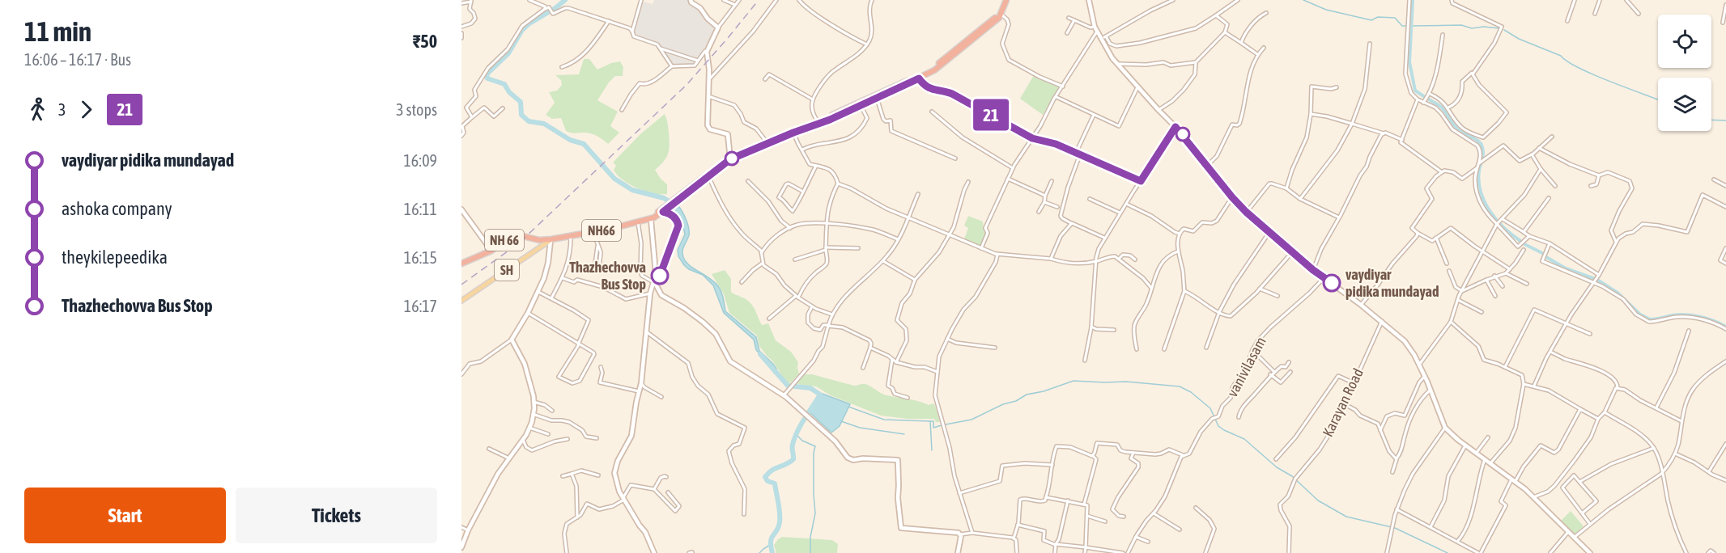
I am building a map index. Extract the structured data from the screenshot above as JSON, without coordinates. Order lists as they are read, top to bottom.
{
  "streets": {
    "highway": ["NH66", "NH 66"],
    "main road": ["SH"],
    "street": ["vanivilasam", "Karayan Road"]
  },
  "crossings": [
    ["NH66", "NH 66"],
    ["NH66", "SH"],
    ["NH 66", "SH"]
  ],
  "places": ["Thazhechovva Bus Stop", "vaydiyar pidika mundayad"],
  "lines": ["bus line 21"],
  "page": {
    "heading": ["11 min", "16:06 – 16:17 · Bus", "₹50"],
    "on_map": "21",
    "legs": ["3", "21", "3 stops"],
    "list": [
      {
        "name": "vaydiyar pidika mundayad",
        "value": "16:09"
      },
      {
        "name": "ashoka company",
        "value": "16:11"
      },
      {
        "name": "theykilepeedika",
        "value": "16:15"
      },
      {
        "name": "Thazhechovva Bus Stop",
        "value": "16:17"
      }
    ],
    "buttons": ["Start", "Tickets"]
  }
}
